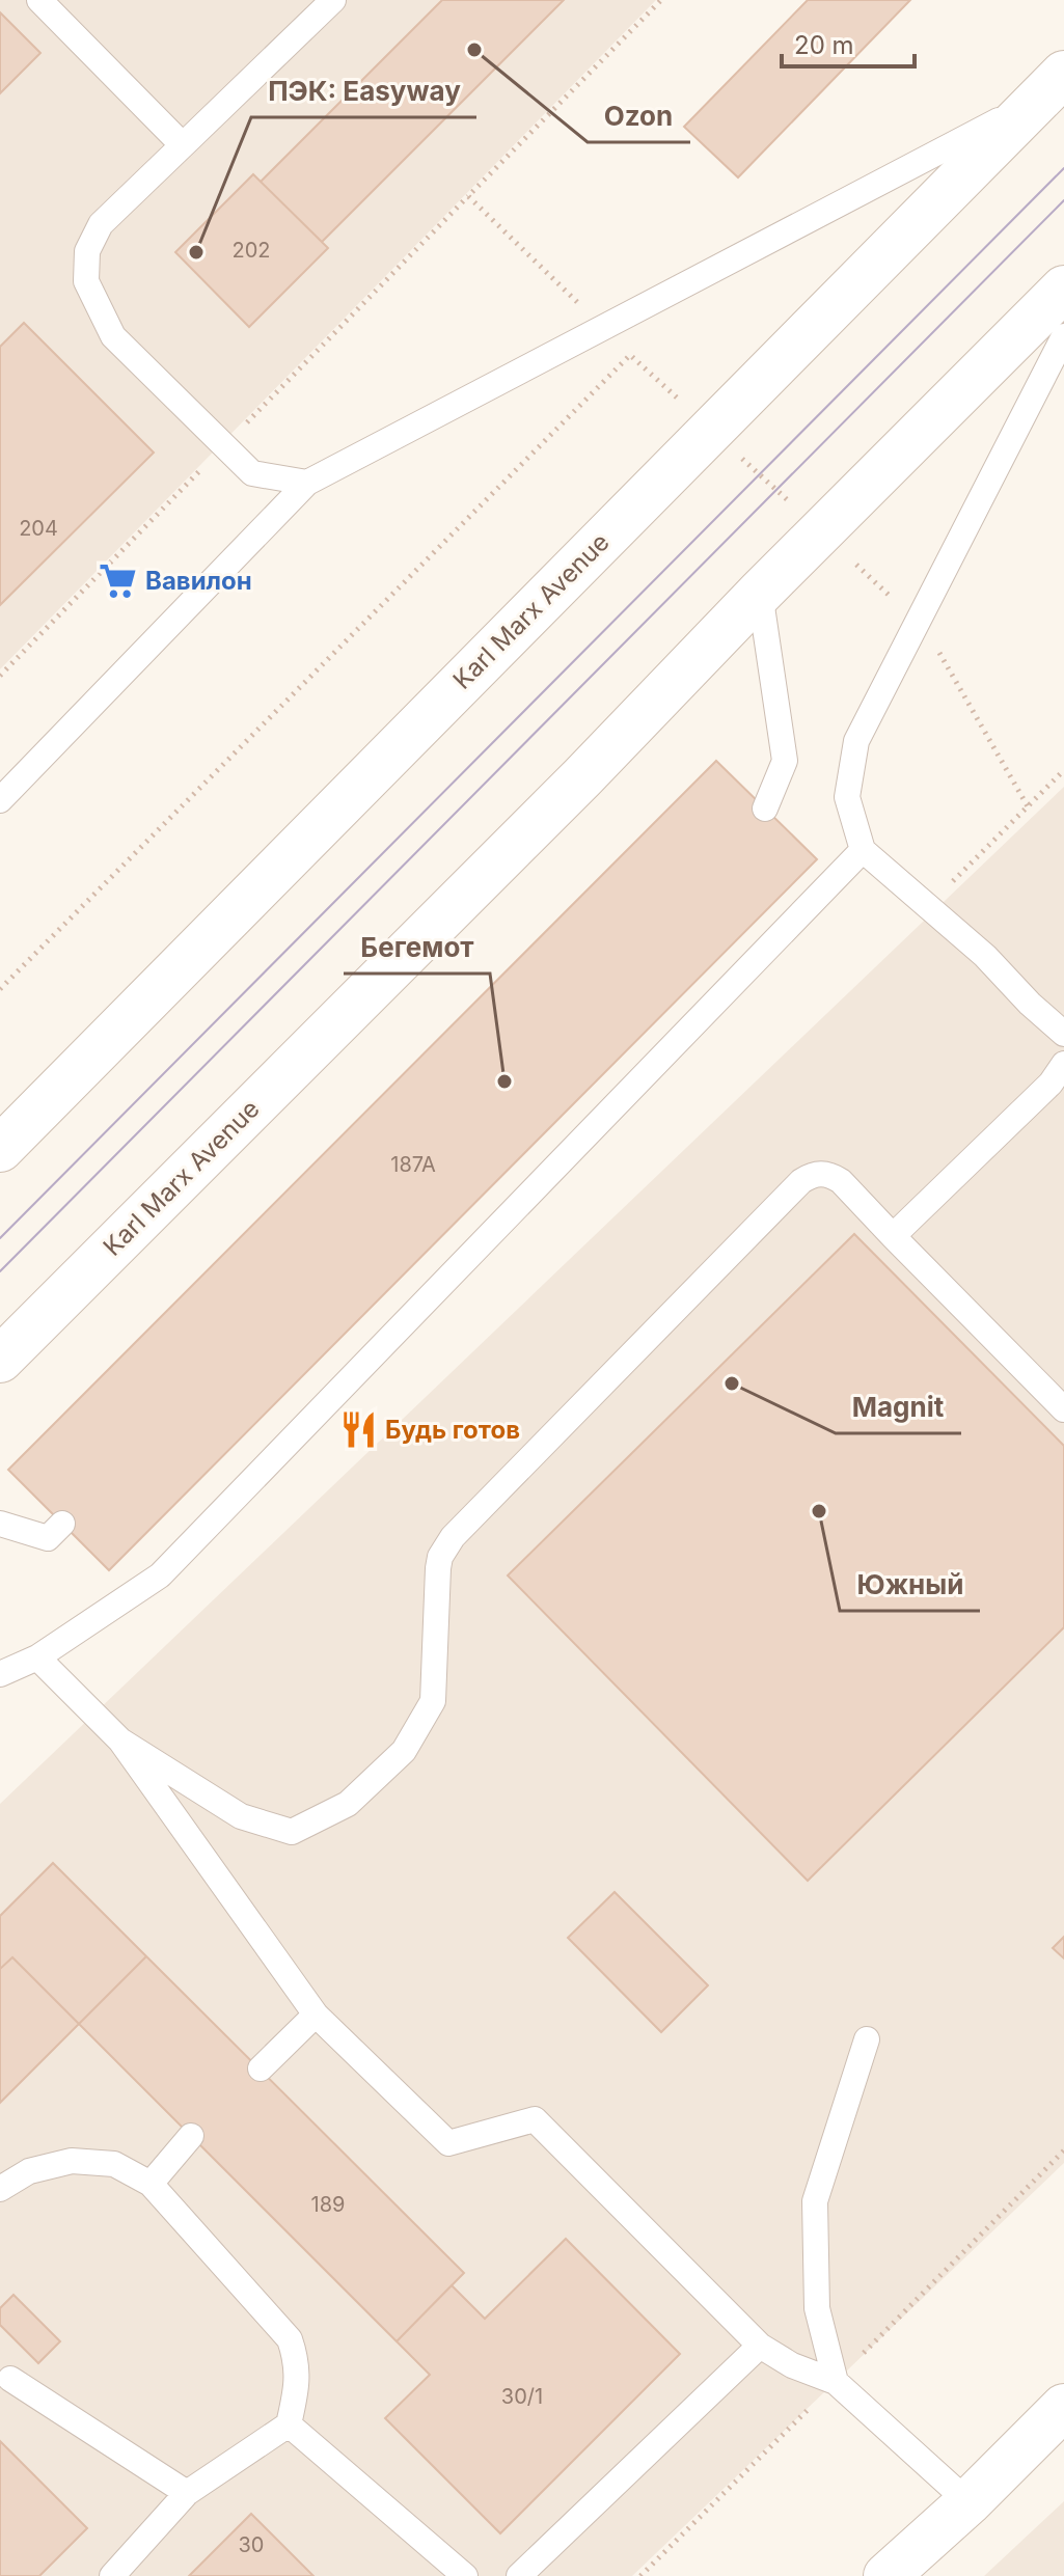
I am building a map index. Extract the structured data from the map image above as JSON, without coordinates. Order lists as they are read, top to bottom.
{
  "streets": {
    "main road": ["Karl Marx Avenue"]
  },
  "places": {
    "other": [
      "Ozon",
      "ПЭК: Easyway",
      "Бегемот",
      "Magnit",
      "Южный"
    ],
    "supermarket": ["Вавилон"],
    "restaurant": ["Будь готов"]
  },
  "house_numbers": [
    "202",
    "204",
    "187А",
    "189",
    "30/1",
    "30"
  ],
  "scale_bar": "20 m"
}
